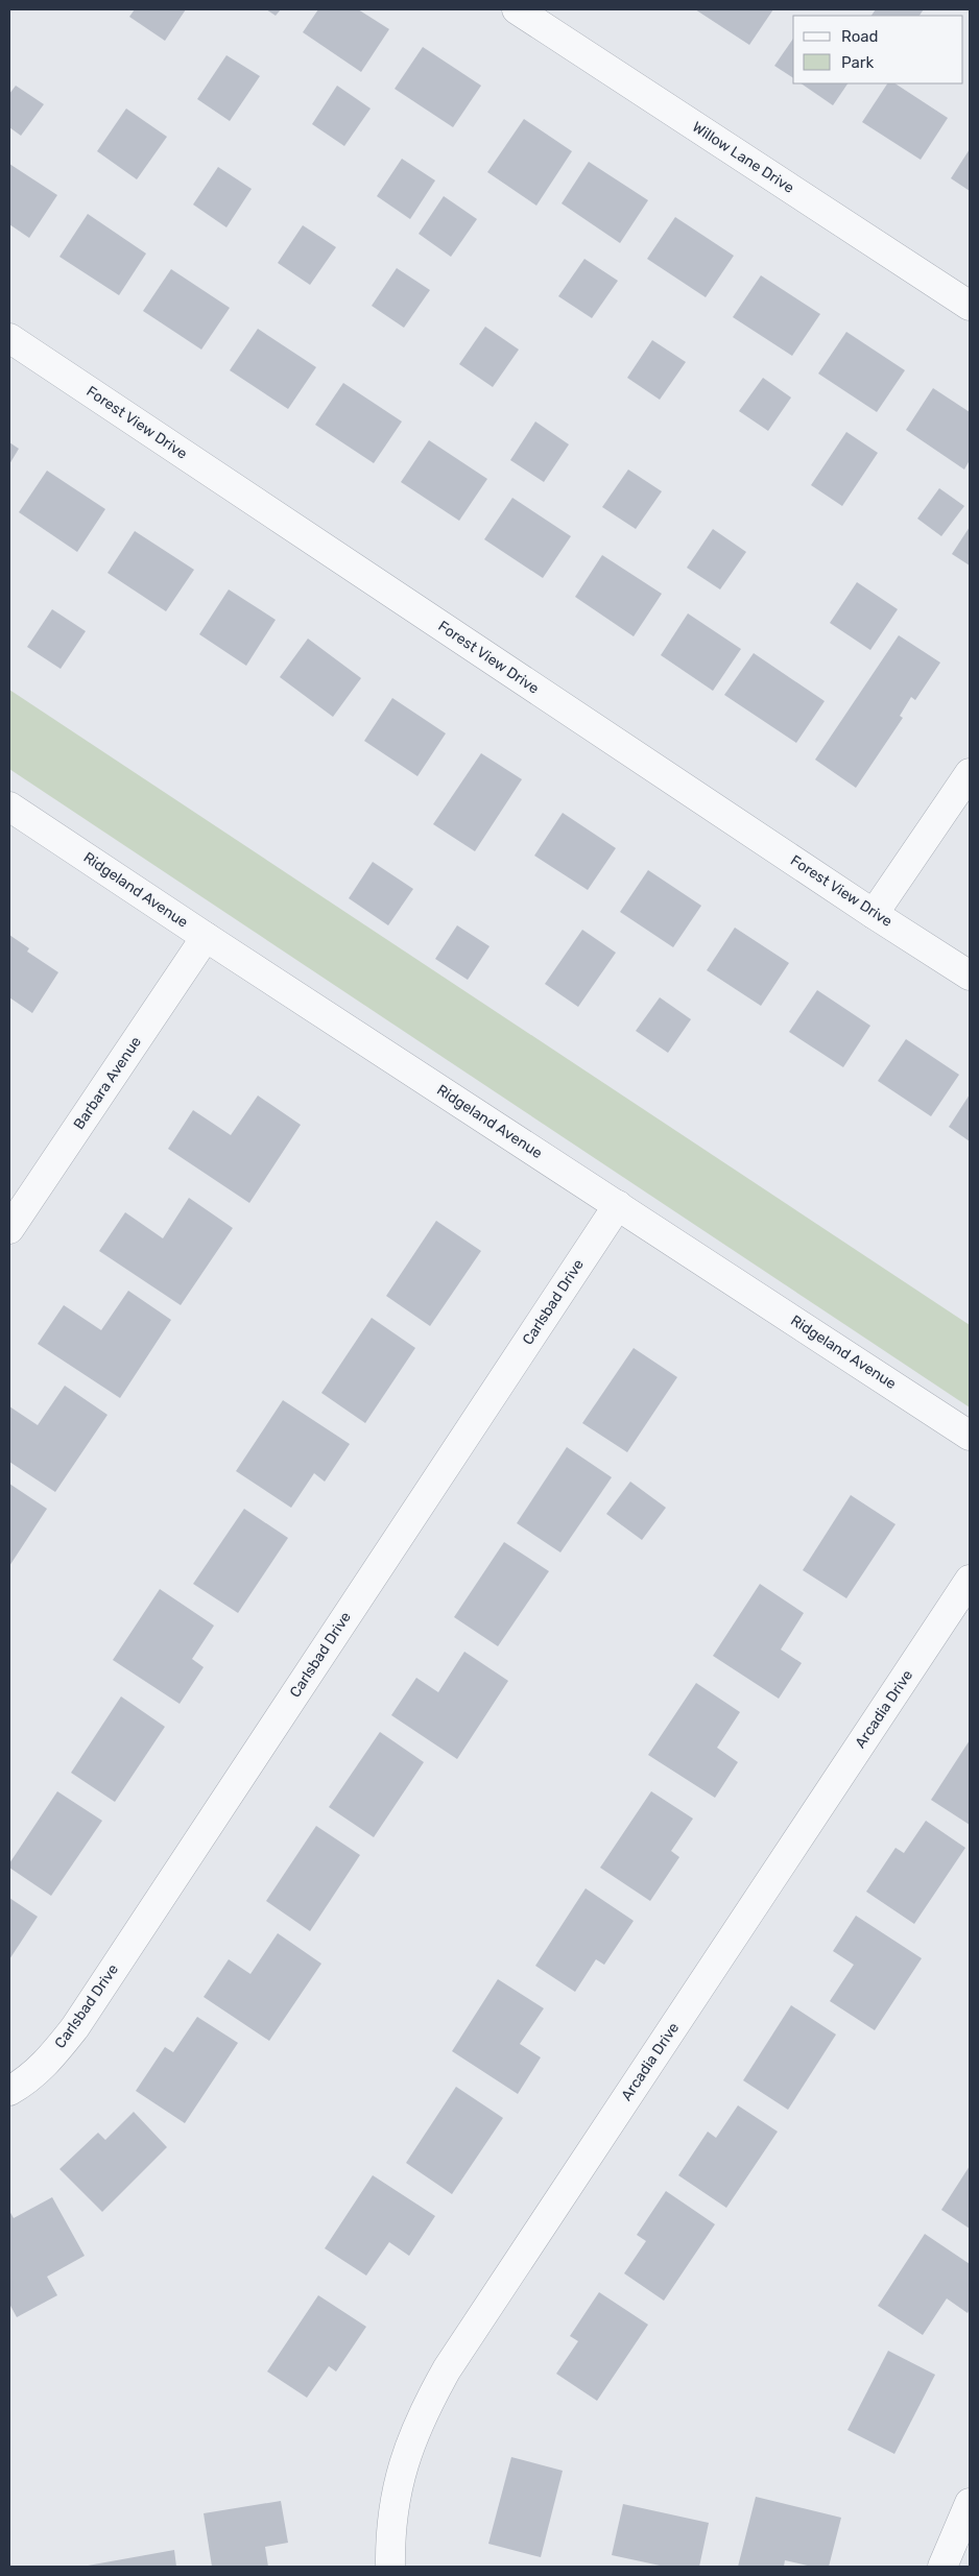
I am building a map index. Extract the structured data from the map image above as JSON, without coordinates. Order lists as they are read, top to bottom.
{
  "streets": {
    "street": [
      "Willow Lane Drive",
      "Forest View Drive",
      "Ridgeland Avenue",
      "Barbara Avenue",
      "Carlsbad Drive",
      "Arcadia Drive"
    ]
  },
  "crossings": [
    ["Ridgeland Avenue", "Barbara Avenue"],
    ["Ridgeland Avenue", "Carlsbad Drive"]
  ],
  "legend": ["Road", "Park"]
}
